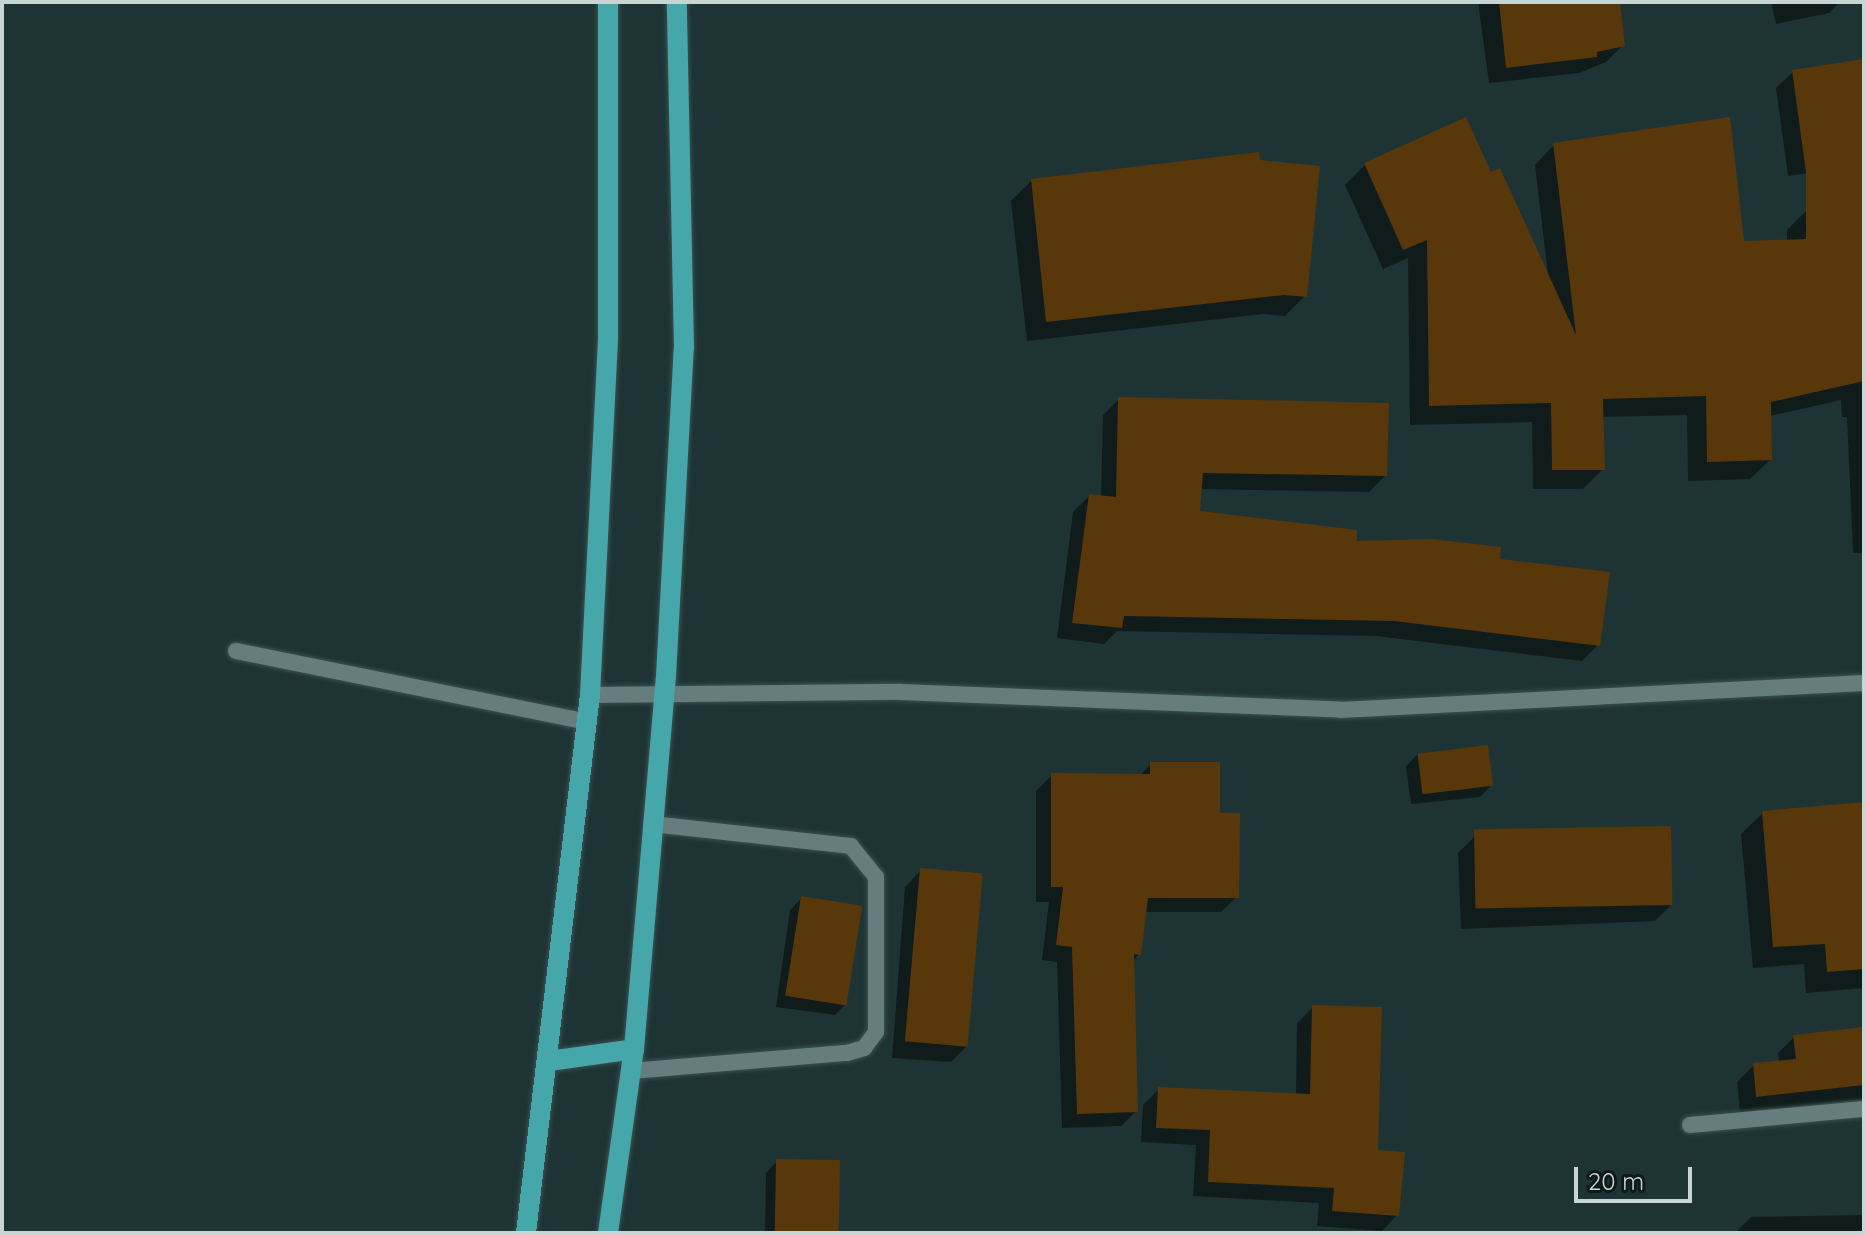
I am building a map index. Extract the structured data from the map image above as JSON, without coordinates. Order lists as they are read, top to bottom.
{
  "scale_bar": "20 m"
}
